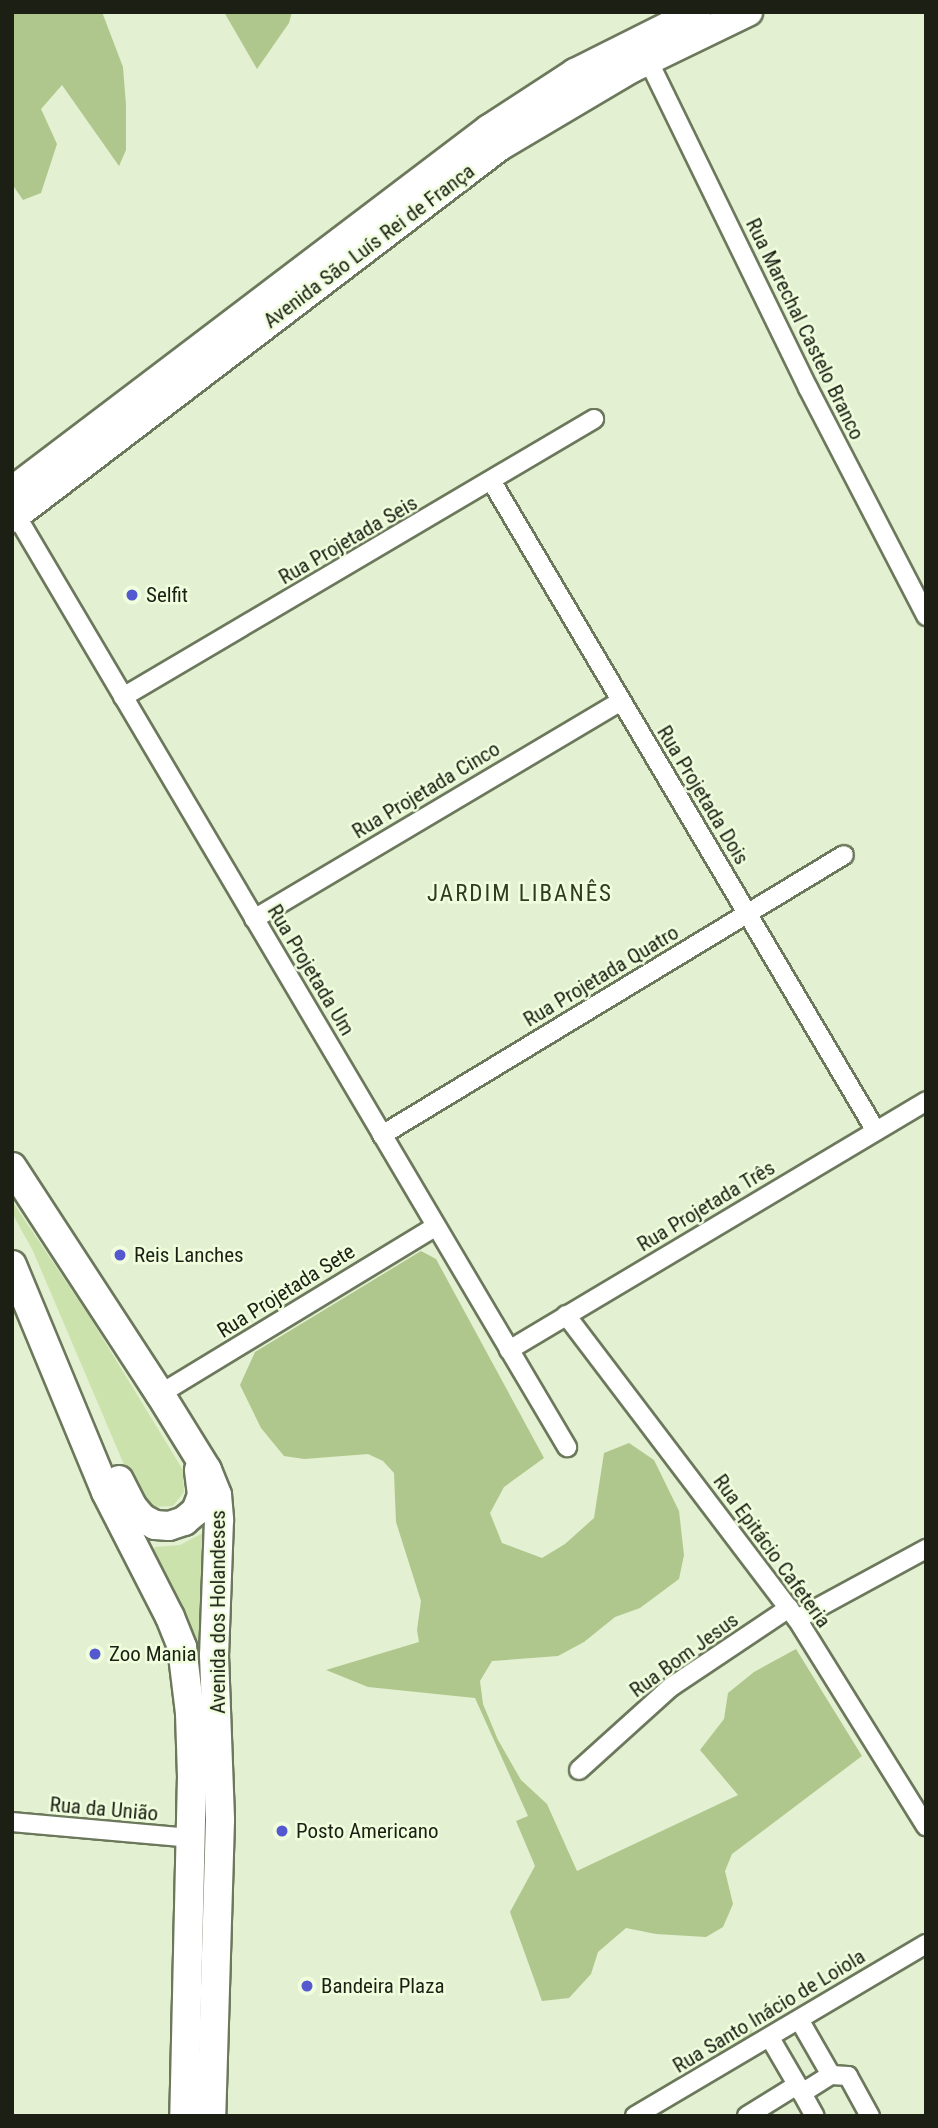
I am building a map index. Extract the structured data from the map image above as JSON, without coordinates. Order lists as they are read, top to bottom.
{
  "streets": {
    "main road": ["Avenida São Luís Rei de França", "Avenida dos Holandeses"],
    "street": [
      "Rua Marechal Castelo Branco",
      "Rua Projetada Seis",
      "Rua Projetada Cinco",
      "Rua Projetada Dois",
      "Rua Projetada Um",
      "Rua Projetada Quatro",
      "Rua Projetada Três",
      "Rua Projetada Sete",
      "Rua Epitácio Cafeteria",
      "Rua Bom Jesus",
      "Rua da União",
      "Rua Santo Inácio de Loiola"
    ]
  },
  "crossings": [
    ["Avenida São Luís Rei de França", "Rua Marechal Castelo Branco"],
    ["Avenida São Luís Rei de França", "Rua Projetada Um"],
    ["Rua Projetada Seis", "Rua Projetada Dois"],
    ["Rua Projetada Seis", "Rua Projetada Um"],
    ["Rua Projetada Cinco", "Rua Projetada Dois"],
    ["Rua Projetada Cinco", "Rua Projetada Um"],
    ["Rua Projetada Dois", "Rua Projetada Quatro"],
    ["Rua Projetada Dois", "Rua Projetada Três"],
    ["Rua Projetada Um", "Rua Projetada Quatro"],
    ["Rua Projetada Um", "Rua Projetada Três"],
    ["Rua Projetada Um", "Rua Projetada Sete"],
    ["Rua Projetada Três", "Rua Epitácio Cafeteria"],
    ["Rua Projetada Sete", "Avenida dos Holandeses"],
    ["Rua Epitácio Cafeteria", "Rua Bom Jesus"],
    ["Avenida dos Holandeses", "Rua da União"]
  ],
  "districts": ["JARDIM LIBANÊS"],
  "places": [
    "Selfit",
    "Reis Lanches",
    "Zoo Mania",
    "Posto Americano",
    "Bandeira Plaza"
  ]
}
